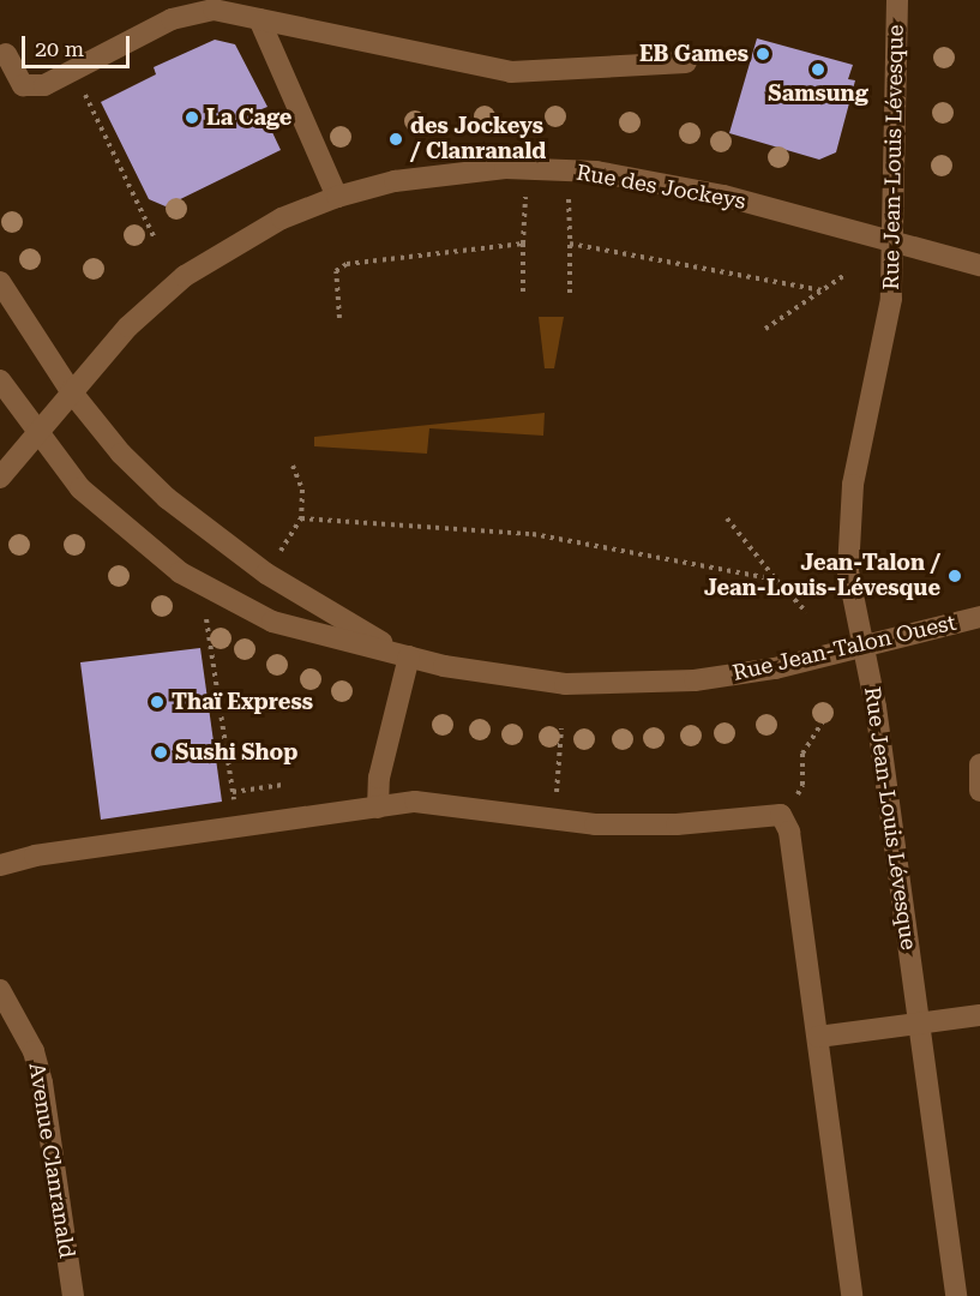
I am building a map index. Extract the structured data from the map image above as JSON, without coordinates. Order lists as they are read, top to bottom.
{
  "streets": {
    "street": [
      "Rue Jean-Louis Lévesque",
      "Rue des Jockeys",
      "Rue Jean-Talon Ouest",
      "Avenue Clanranald"
    ]
  },
  "crossings": [
    ["Rue Jean-Louis Lévesque", "Rue des Jockeys"],
    ["Rue Jean-Louis Lévesque", "Rue Jean-Talon Ouest"],
    ["Rue des Jockeys", "Rue Jean-Talon Ouest"]
  ],
  "places": [
    "EB Games",
    "Samsung",
    "La Cage",
    "des Jockeys / Clanranald",
    "Jean-Talon / Jean-Louis-Lévesque",
    "Thaï Express",
    "Sushi Shop"
  ],
  "scale_bar": "20 m"
}
